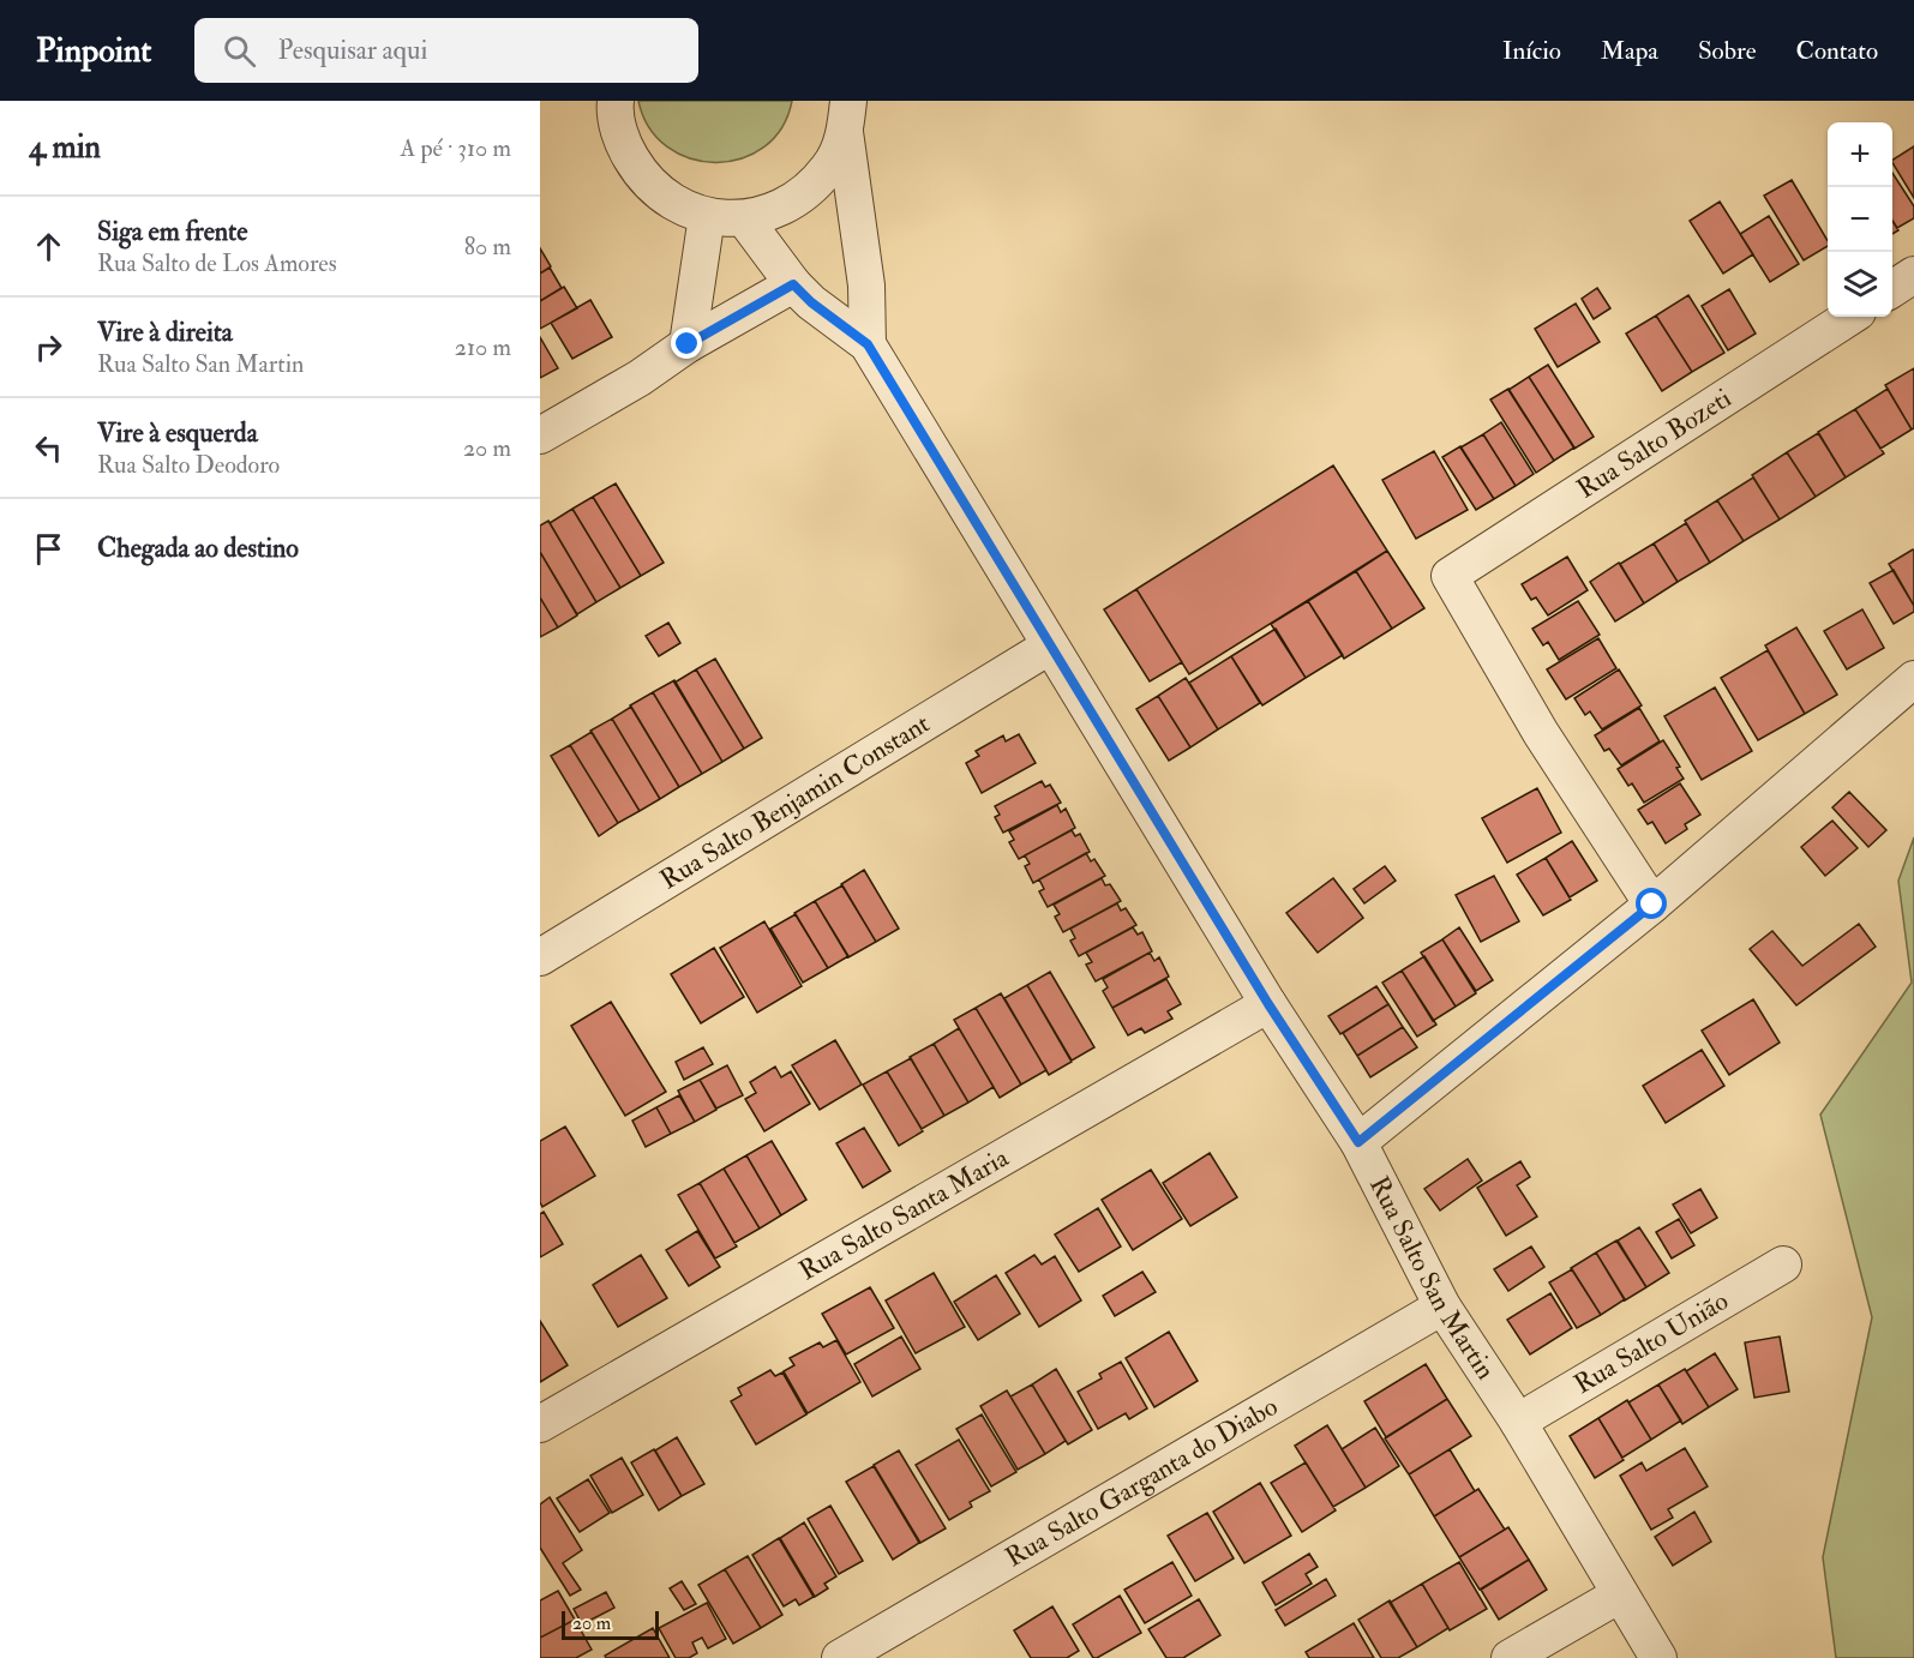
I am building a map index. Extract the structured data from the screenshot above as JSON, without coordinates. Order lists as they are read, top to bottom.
{
  "streets": {
    "street": [
      "Rua Salto Bozeti",
      "Rua Salto Benjamin Constant",
      "Rua Salto Santa Maria",
      "Rua Salto San Martin",
      "Rua Salto União",
      "Rua Salto Garganta do Diabo"
    ]
  },
  "crossings": [
    ["Rua Salto Benjamin Constant", "Rua Salto San Martin"],
    ["Rua Salto Santa Maria", "Rua Salto San Martin"],
    ["Rua Salto San Martin", "Rua Salto União"],
    ["Rua Salto San Martin", "Rua Salto Garganta do Diabo"]
  ],
  "scale_bar": "20 m",
  "page": {
    "header": "Pinpoint",
    "search": "Pesquisar aqui",
    "nav": [
      "Início",
      "Mapa",
      "Sobre",
      "Contato"
    ],
    "heading": ["4 min", "A pé · 310 m"],
    "map_buttons": ["+", "−"],
    "list": [
      ["Siga em frente", "Rua Salto de Los Amores", "80 m"],
      ["Vire à direita", "Rua Salto San Martin", "210 m"],
      ["Vire à esquerda", "Rua Salto Deodoro", "20 m"],
      "Chegada ao destino"
    ],
    "scale": "20 m"
  }
}
